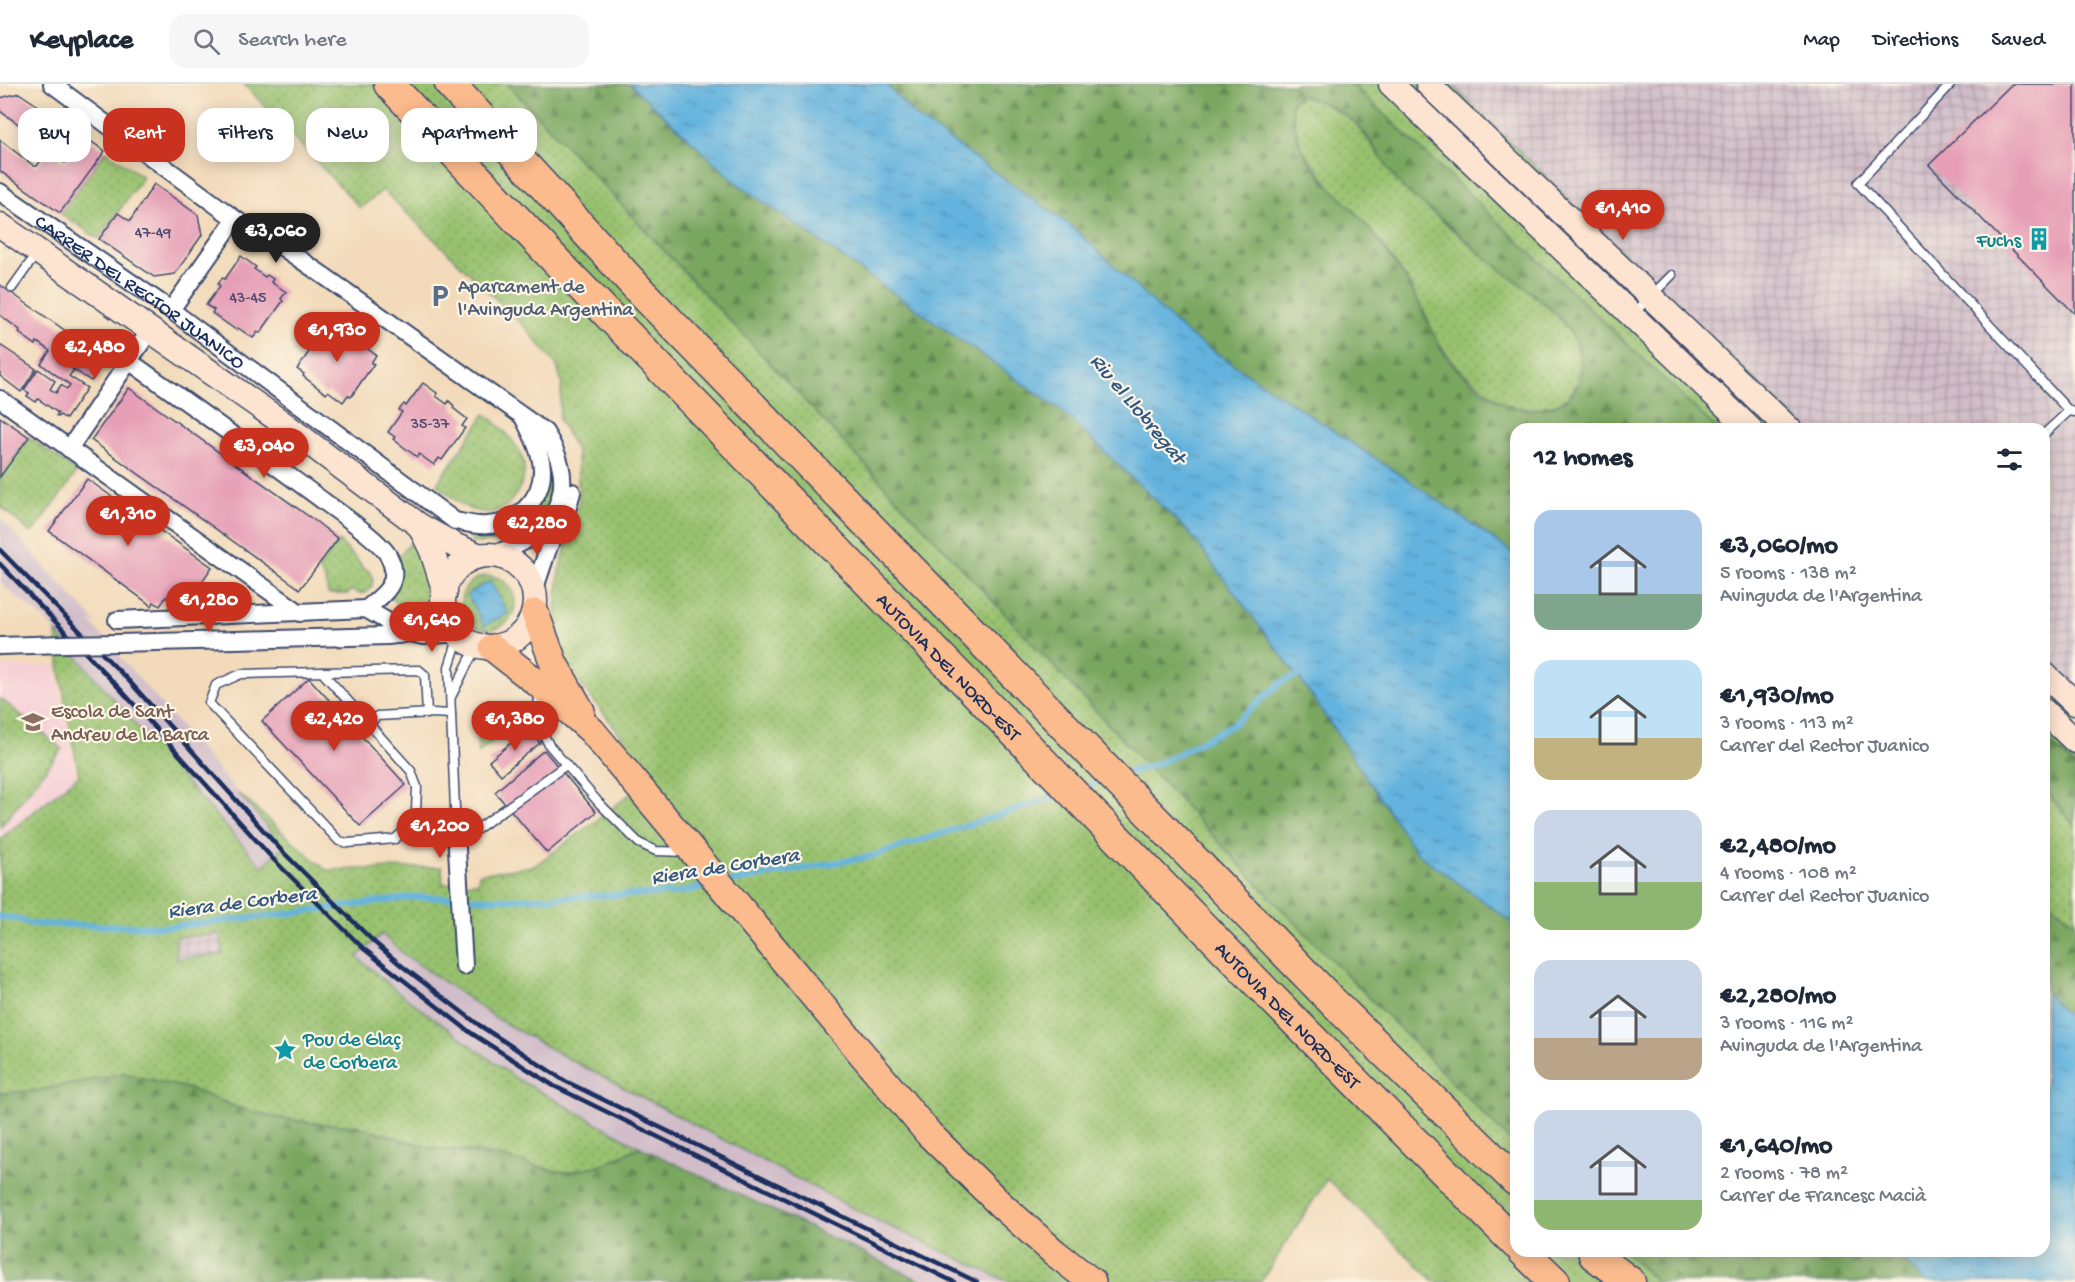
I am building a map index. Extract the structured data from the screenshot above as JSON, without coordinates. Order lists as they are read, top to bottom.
{
  "streets": {
    "highway": ["AUTOVIA DEL NORD-EST"],
    "street": ["CARRER DEL RECTOR JUANICO"]
  },
  "water": ["Riu el Llobregat", "Riera de Corbera"],
  "places": {
    "building": ["Fuchs"],
    "parking": ["Aparcament de l'Avinguda Argentina"],
    "school or university": ["Escola de Sant Andreu de la Barca"],
    "place": ["Pou de Glaç de Corbera"]
  },
  "house_numbers": ["47-49", "43-45", "35-37"],
  "page": {
    "header": "Keyplace",
    "search": "Search here",
    "nav": ["Map", "Directions", "Saved"],
    "chip": [
      "Buy",
      "Rent",
      "Filters",
      "New",
      "Apartment"
    ],
    "price": [
      "€1,410",
      "€3,060",
      "€1,930",
      "€2,480",
      "€3,040",
      "€1,310",
      "€2,280",
      "€1,280",
      "€1,640",
      "€2,420",
      "€1,380",
      "€1,200"
    ],
    "heading": "12 homes",
    "list": [
      {
        "name": "€3,060/mo",
        "note": "5 rooms · 138 m² · Avinguda de l'Argentina"
      },
      {
        "name": "€1,930/mo",
        "note": "3 rooms · 113 m² · Carrer del Rector Juanico"
      },
      {
        "name": "€2,480/mo",
        "note": "4 rooms · 108 m² · Carrer del Rector Juanico"
      },
      {
        "name": "€2,280/mo",
        "note": "3 rooms · 116 m² · Avinguda de l'Argentina"
      },
      {
        "name": "€1,640/mo",
        "note": "2 rooms · 78 m² · Carrer de Francesc Macià"
      }
    ]
  }
}
